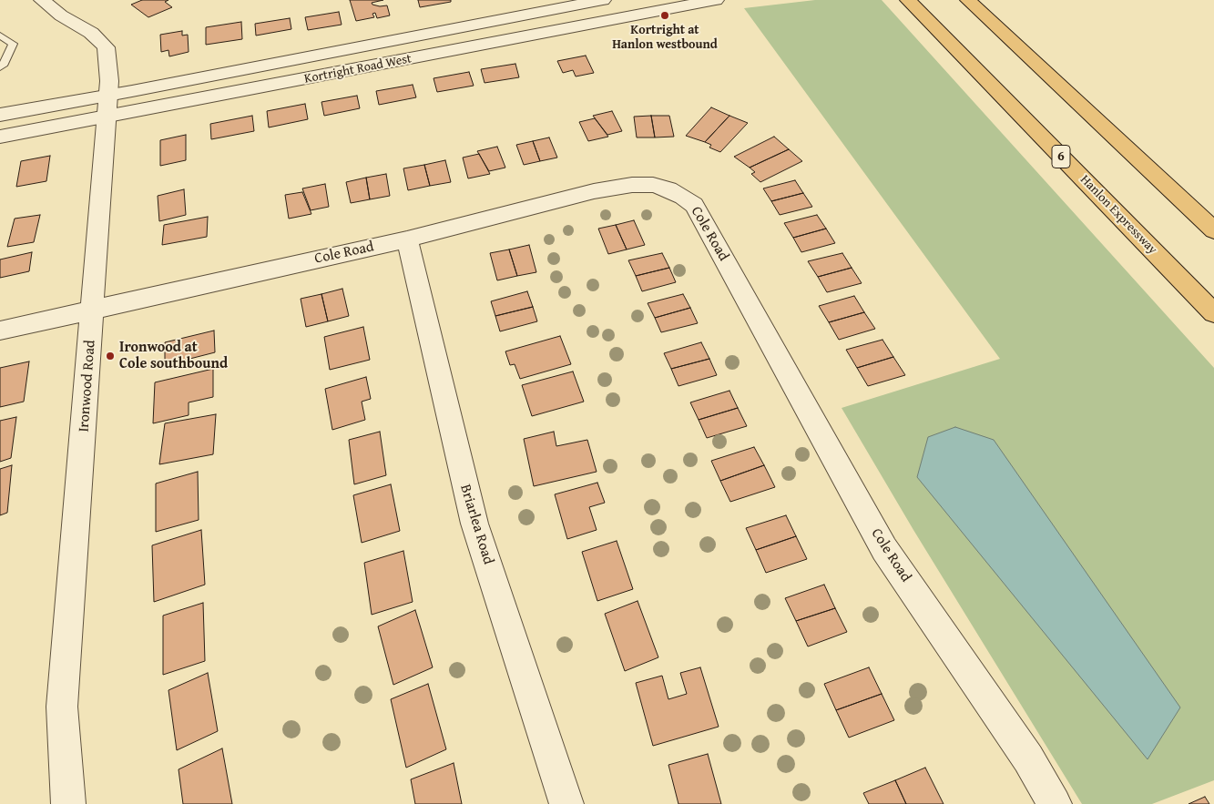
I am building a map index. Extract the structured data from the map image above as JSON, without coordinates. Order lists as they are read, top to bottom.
{
  "streets": {
    "highway": ["6", "Hanlon Expressway"],
    "street": [
      "Kortright Road West",
      "Cole Road",
      "Ironwood Road",
      "Briarlea Road"
    ]
  },
  "crossings": [
    ["Kortright Road West", "Ironwood Road"],
    ["Cole Road", "Ironwood Road"],
    ["Cole Road", "Briarlea Road"]
  ],
  "places": ["Kortright at Hanlon westbound", "Ironwood at Cole southbound"]
}
